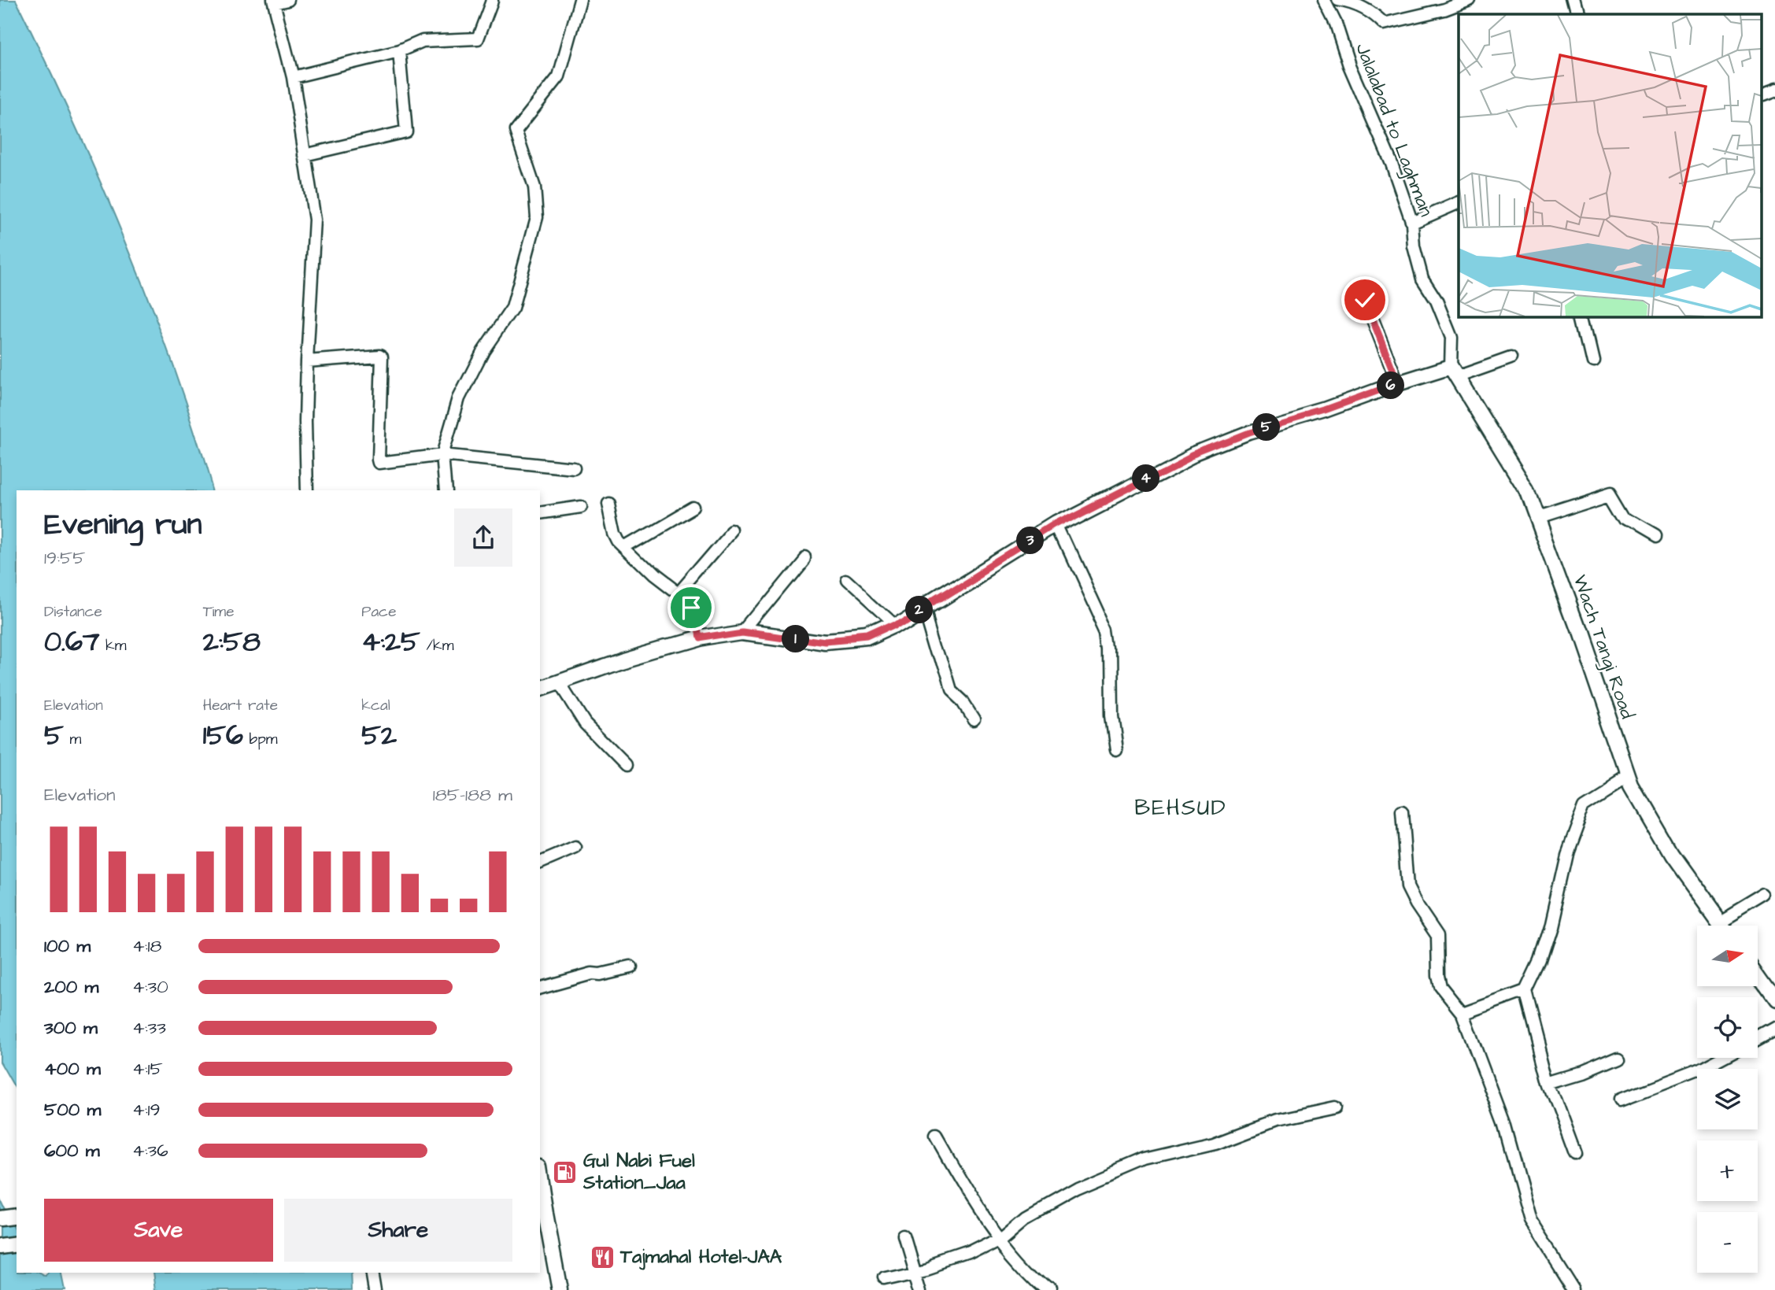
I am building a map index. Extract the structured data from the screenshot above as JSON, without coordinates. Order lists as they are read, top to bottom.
{
  "streets": {
    "main road": ["Wach Tangi Road"],
    "street": ["Jalalabad to Laghman"]
  },
  "crossings": [
    ["Jalalabad to Laghman", "Wach Tangi Road"]
  ],
  "districts": ["BEHSUD"],
  "places": {
    "fuel station": ["Gul Nabi Fuel Station_Jaa"],
    "restaurant": ["Tajmahal Hotel-JAA"]
  },
  "north": "right",
  "page": {
    "pins": [
      "6",
      "5",
      "4",
      "3",
      "2",
      "1"
    ],
    "heading": ["Evening run", "19:55"],
    "stats": [
      ["Distance", "0.67 km"],
      ["Time", "2:58"],
      ["Pace", "4:25 /km"],
      ["Elevation", "5 m"],
      ["Heart rate", "156 bpm"],
      ["kcal", "52"]
    ],
    "chart": ["Elevation", "185–188 m"],
    "map_buttons": ["+", "−"],
    "list": [
      {
        "name": "100 m",
        "note": "4:18"
      },
      {
        "name": "200 m",
        "note": "4:30"
      },
      {
        "name": "300 m",
        "note": "4:33"
      },
      {
        "name": "400 m",
        "note": "4:15"
      },
      {
        "name": "500 m",
        "note": "4:19"
      },
      {
        "name": "600 m",
        "note": "4:36"
      }
    ],
    "buttons": ["Save", "Share"]
  }
}
